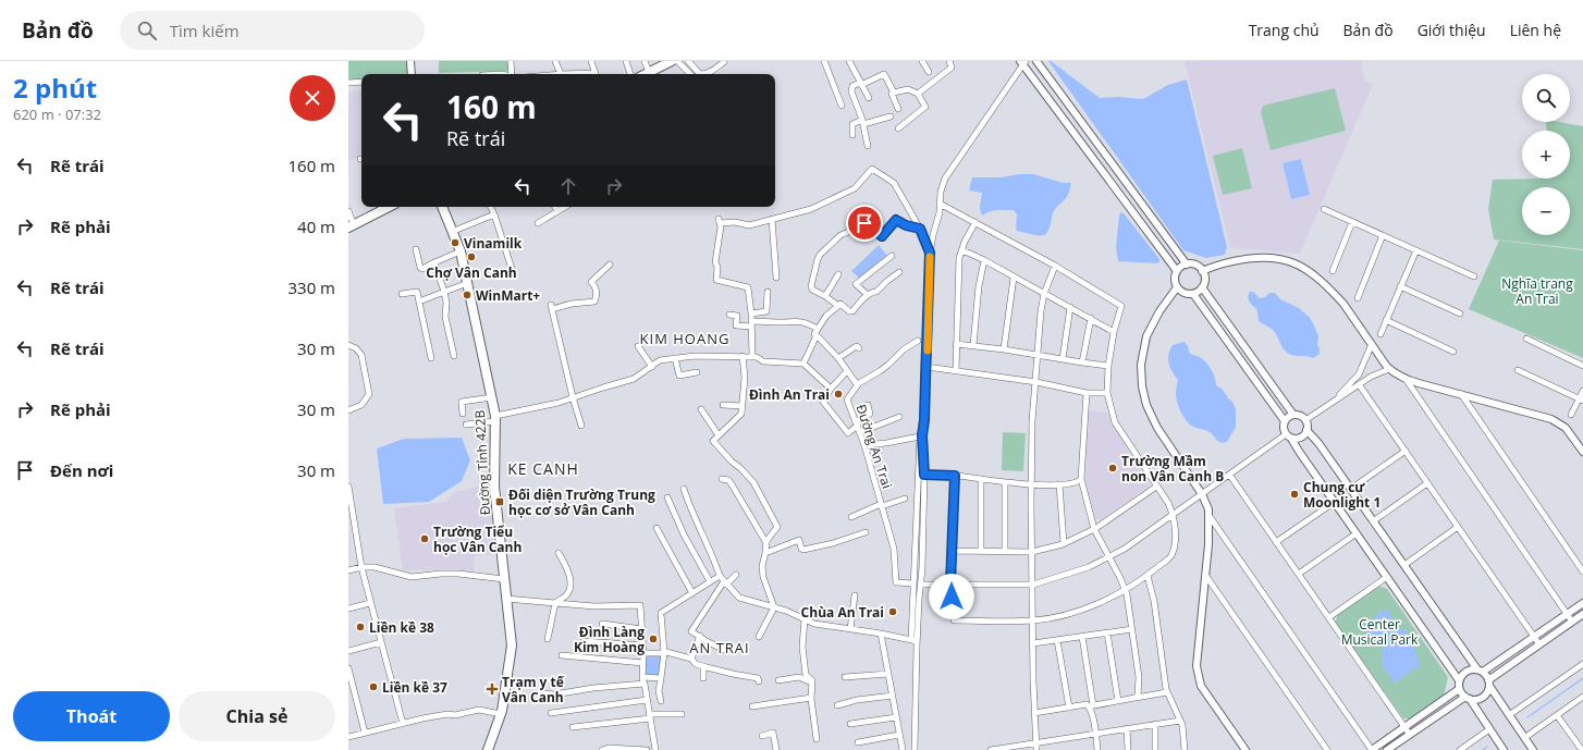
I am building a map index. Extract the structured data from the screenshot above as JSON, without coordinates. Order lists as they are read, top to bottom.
{
  "streets": {
    "main road": ["Đường Tỉnh 422B"],
    "street": ["Đường An Trai"]
  },
  "districts": ["KIM HOANG", "KE CANH", "AN TRAI"],
  "parks": ["Nghĩa trang An Trai", "Center Musical Park"],
  "places": {
    "other": [
      "Vinamilk",
      "Chợ Vân Canh",
      "WinMart+",
      "Đình An Trai",
      "Trường Mầm non Vân Canh B",
      "Chung cư Moonlight 1",
      "Trường Tiểu học Vân Canh",
      "Chùa An Trai",
      "Liền kề 38",
      "Đình Làng Kim Hoàng",
      "Liền kề 37"
    ],
    "transit": ["Đối diện Trường Trung học cơ sở Vân Canh"],
    "health": ["Trạm y tế Vân Canh"]
  },
  "page": {
    "header": "Bản đồ",
    "search": "Tìm kiếm",
    "nav": [
      "Trang chủ",
      "Bản đồ",
      "Giới thiệu",
      "Liên hệ"
    ],
    "heading": ["2 phút", "620 m · 07:32"],
    "map_buttons": ["+", "−"],
    "turn": ["160 m", "Rẽ trái"],
    "list": [
      {
        "name": "Rẽ trái",
        "value": "160 m"
      },
      {
        "name": "Rẽ phải",
        "value": "40 m"
      },
      {
        "name": "Rẽ trái",
        "value": "330 m"
      },
      {
        "name": "Rẽ trái",
        "value": "30 m"
      },
      {
        "name": "Rẽ phải",
        "value": "30 m"
      },
      {
        "name": "Đến nơi",
        "value": "30 m"
      }
    ],
    "buttons": ["Thoát", "Chia sẻ"]
  }
}
